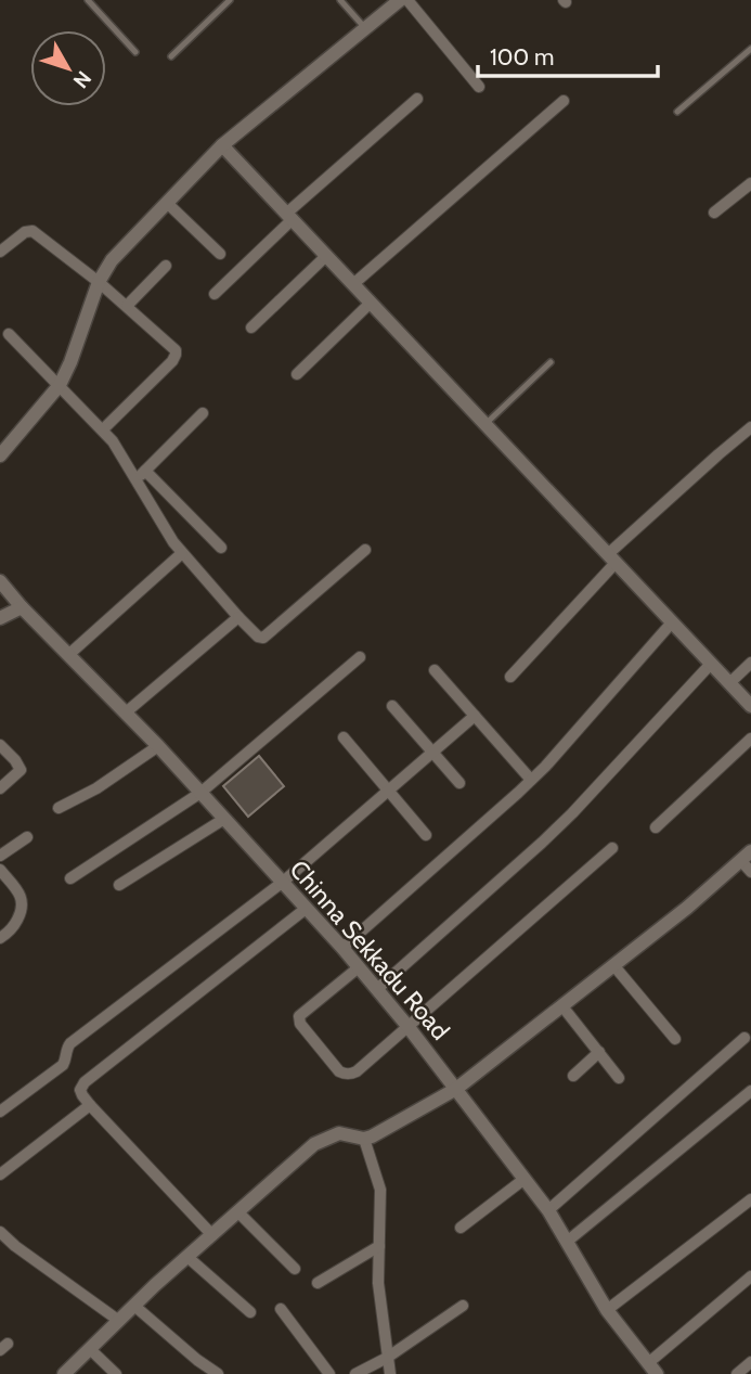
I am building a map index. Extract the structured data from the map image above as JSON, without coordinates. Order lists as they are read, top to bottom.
{
  "streets": {
    "street": ["Chinna Sekkadu Road"]
  },
  "scale_bar": "100 m",
  "north": "bottom right"
}
